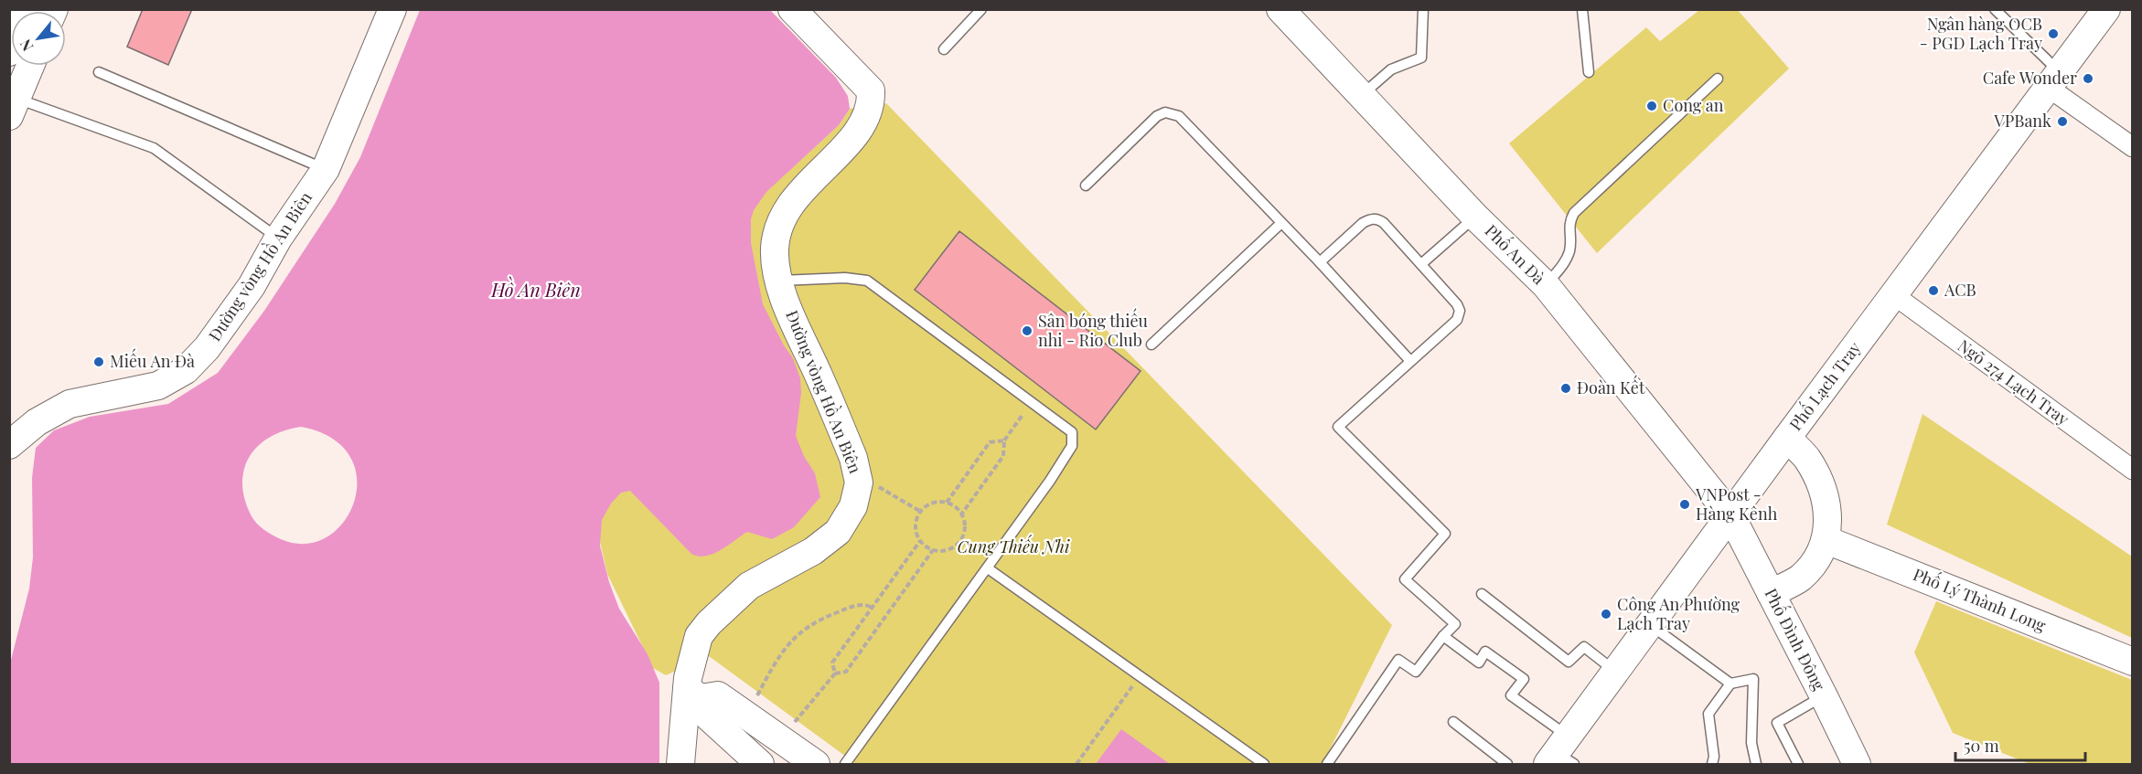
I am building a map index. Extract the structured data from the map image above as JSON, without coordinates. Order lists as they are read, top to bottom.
{
  "streets": {
    "street": [
      "Phố An Đà",
      "Đường vòng Hồ An Biên",
      "Ngõ 274 Lạch Tray",
      "Phố Lạch Tray",
      "Phố Lý Thành Long",
      "Phố Đình Đông"
    ]
  },
  "crossings": [
    ["Phố An Đà", "Phố Lạch Tray"],
    ["Phố An Đà", "Phố Đình Đông"],
    ["Ngõ 274 Lạch Tray", "Phố Lạch Tray"],
    ["Phố Lạch Tray", "Phố Đình Đông"]
  ],
  "water": ["Hồ An Biên"],
  "parks": ["Cung Thiếu Nhi"],
  "places": [
    "Ngân hàng OCB - PGD Lạch Tray",
    "Cafe Wonder",
    "Cong an",
    "VPBank",
    "ACB",
    "Sân bóng thiếu nhi - Rio Club",
    "Miếu An Đà",
    "Đoàn Kết",
    "VNPost - Hàng Kênh",
    "Công An Phường Lạch Tray"
  ],
  "scale_bar": "50 m",
  "north": "bottom left"
}
